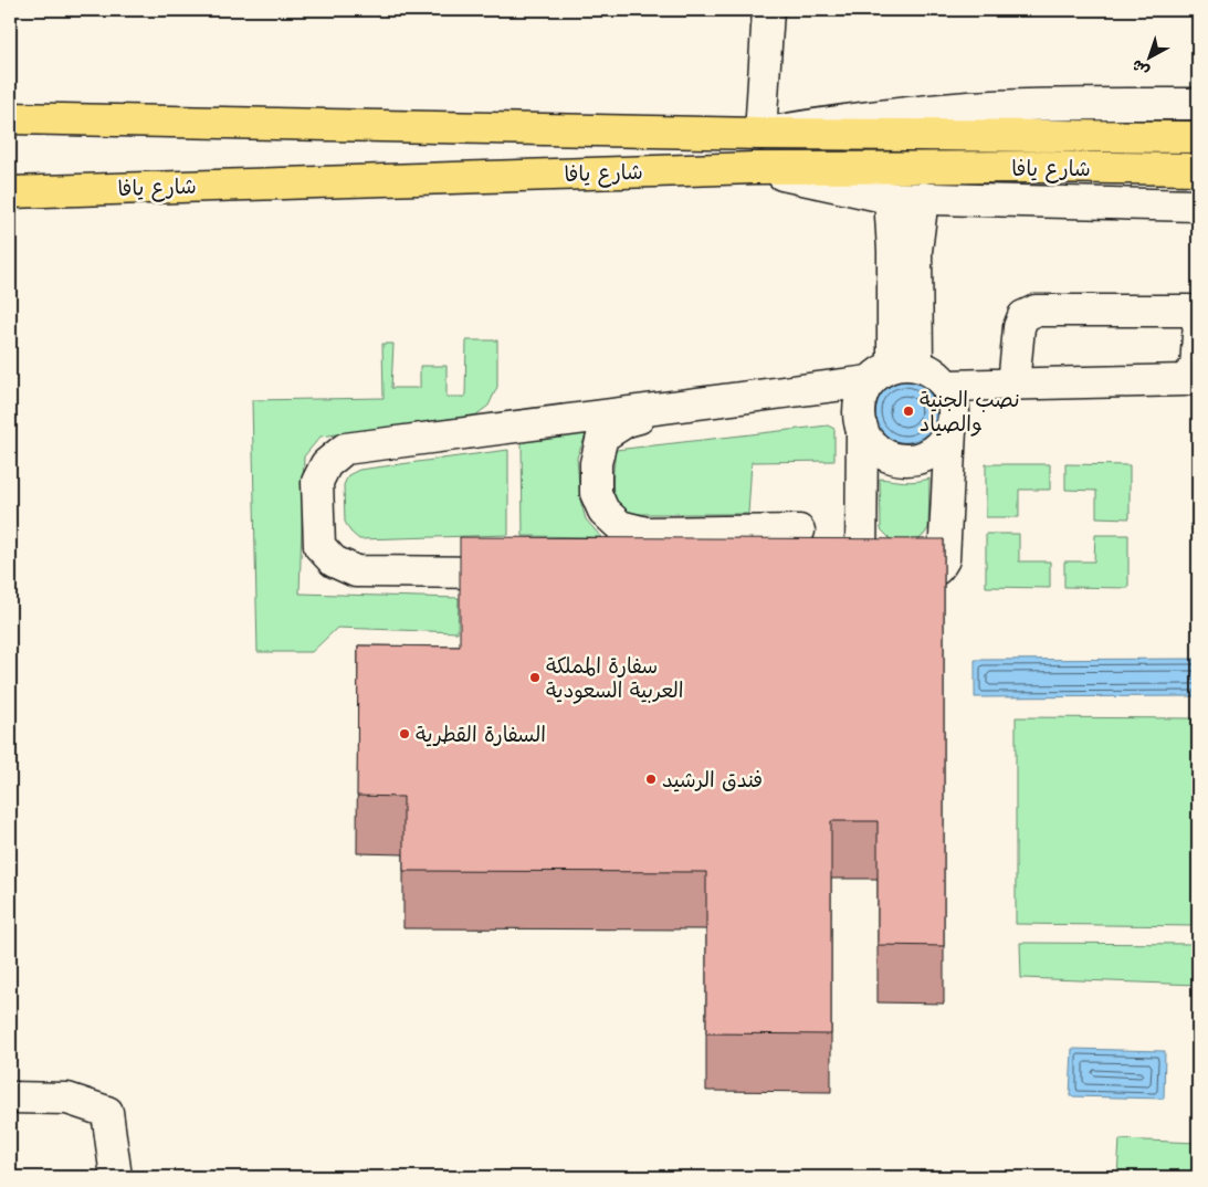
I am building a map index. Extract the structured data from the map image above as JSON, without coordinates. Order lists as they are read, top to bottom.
{
  "streets": {
    "highway": ["شارع يافا"]
  },
  "places": [
    "نصب الجنية والصياد",
    "سفارة المملكة العربية السعودية",
    "السفارة القطرية",
    "فندق الرشيد"
  ],
  "north": "bottom left"
}
